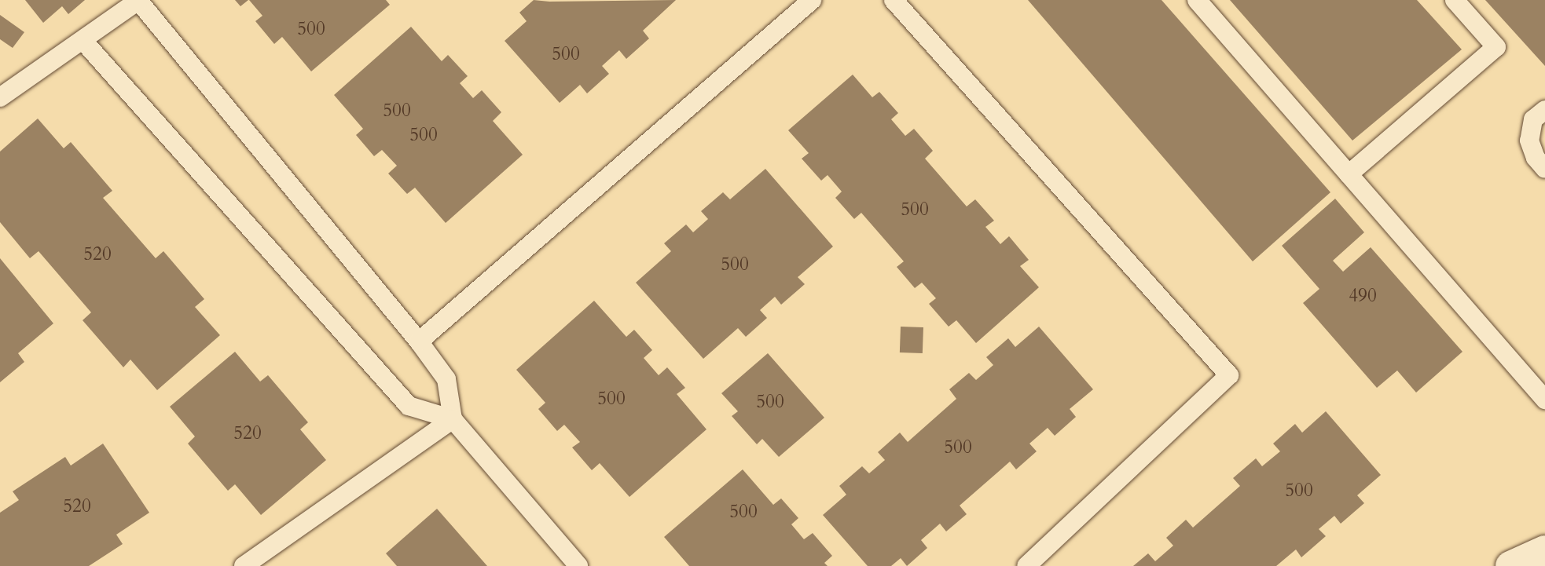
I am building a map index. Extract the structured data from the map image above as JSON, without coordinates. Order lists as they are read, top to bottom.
{
  "house_numbers": [
    "500",
    "500",
    "500",
    "500",
    "500",
    "520",
    "500",
    "490",
    "500",
    "500",
    "520",
    "500",
    "500",
    "520",
    "500"
  ]
}
